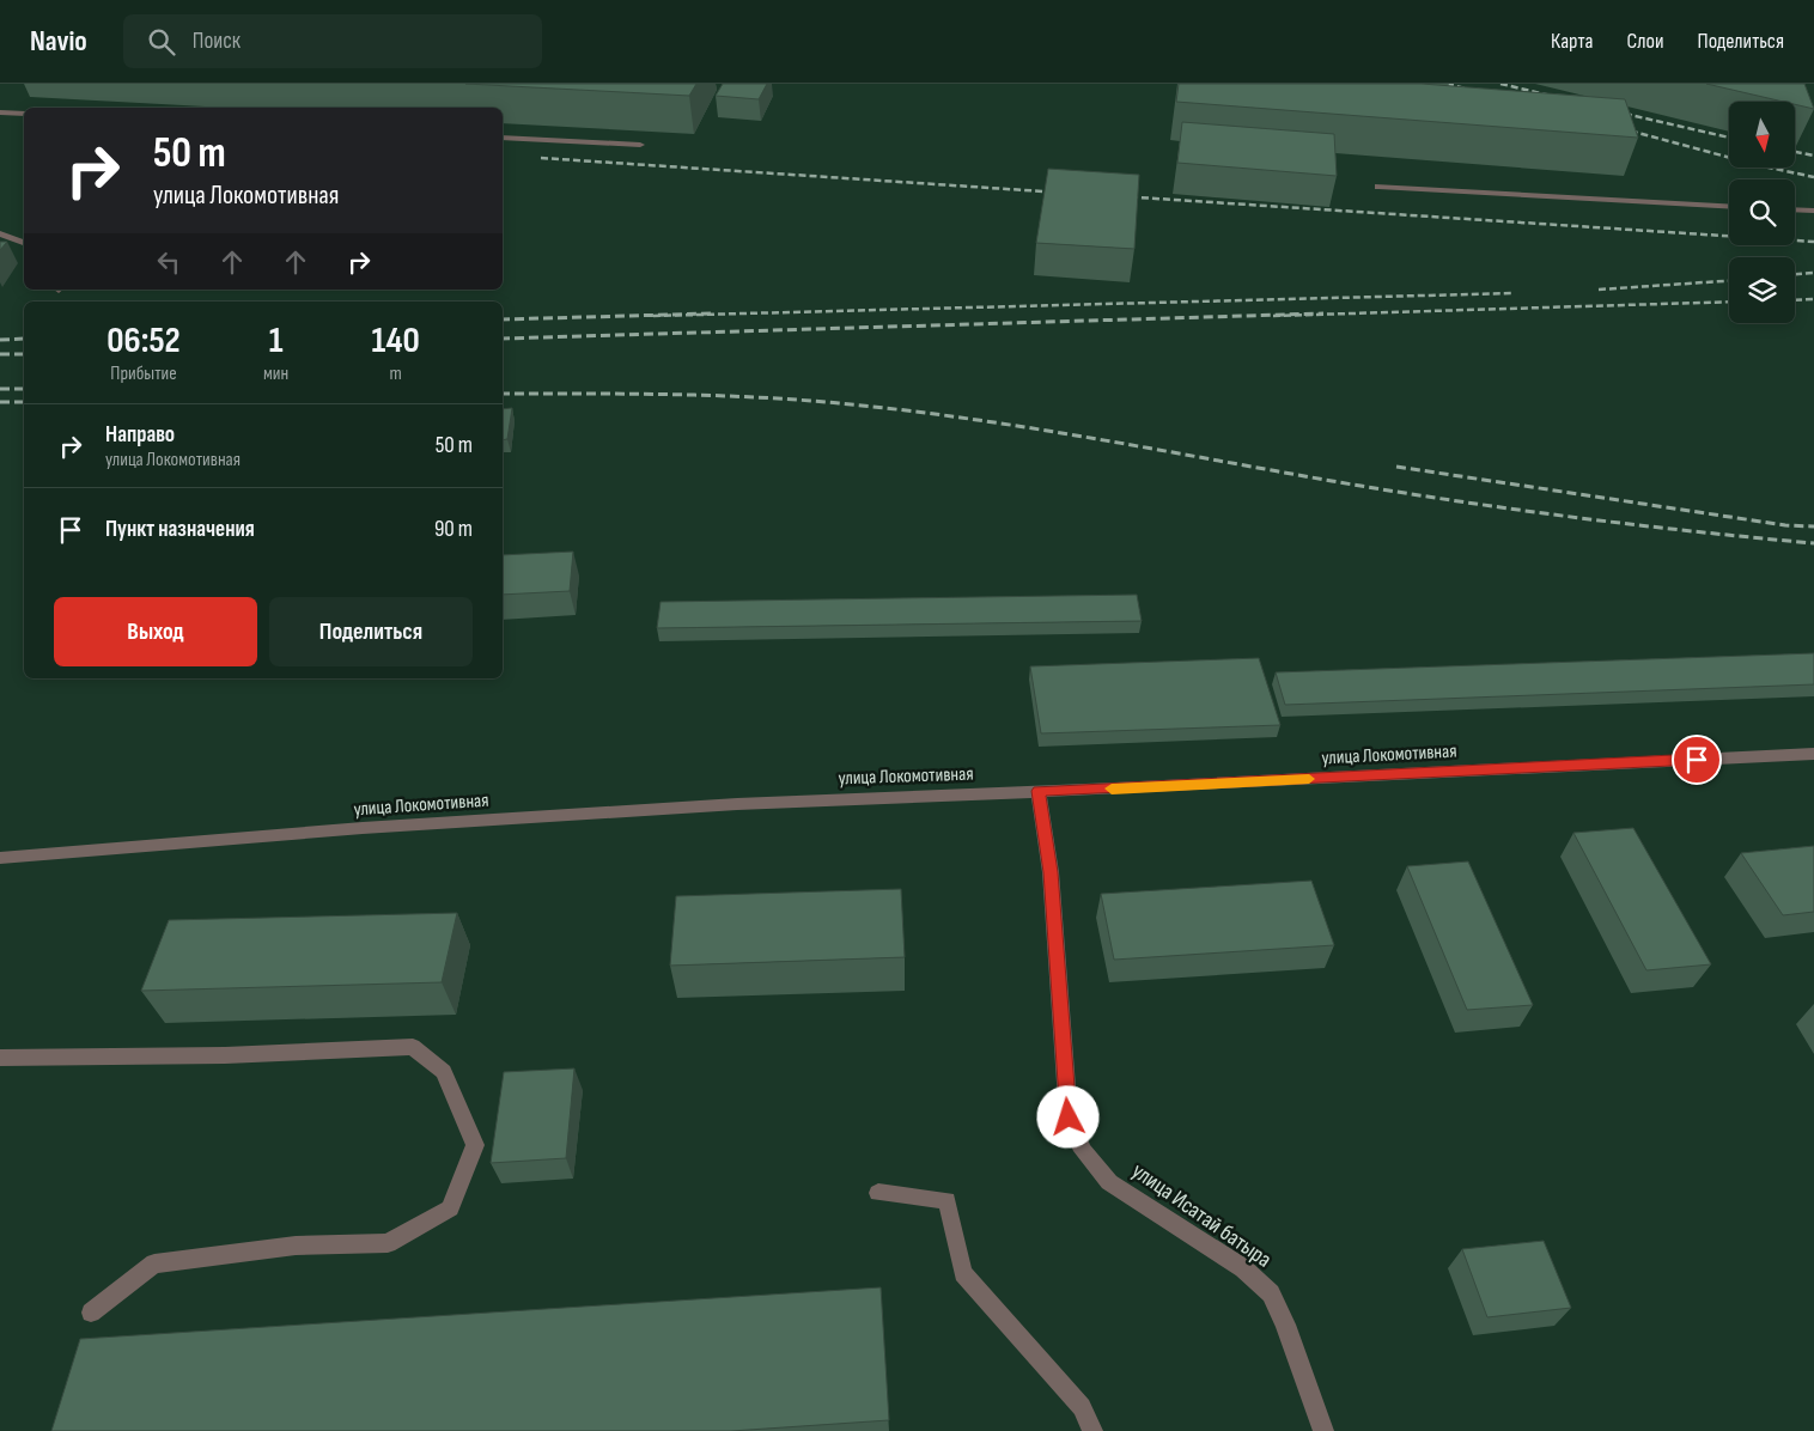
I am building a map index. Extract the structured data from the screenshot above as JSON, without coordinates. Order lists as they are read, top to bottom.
{
  "streets": {
    "street": ["улица Локомотивная", "улица Исатай батыра"]
  },
  "crossings": [
    ["улица Локомотивная", "улица Исатай батыра"]
  ],
  "north": "bottom",
  "page": {
    "header": "Navio",
    "search": "Поиск",
    "nav": ["Карта", "Слои", "Поделиться"],
    "turn": ["50 m", "улица Локомотивная"],
    "eta": [
      "06:52",
      "Прибытие",
      "1",
      "мин",
      "140",
      "m"
    ],
    "list": [
      {
        "name": "Направо",
        "note": "улица Локомотивная",
        "value": "50 m"
      },
      {
        "name": "Пункт назначения",
        "value": "90 m"
      }
    ],
    "buttons": ["Выход", "Поделиться"]
  }
}
